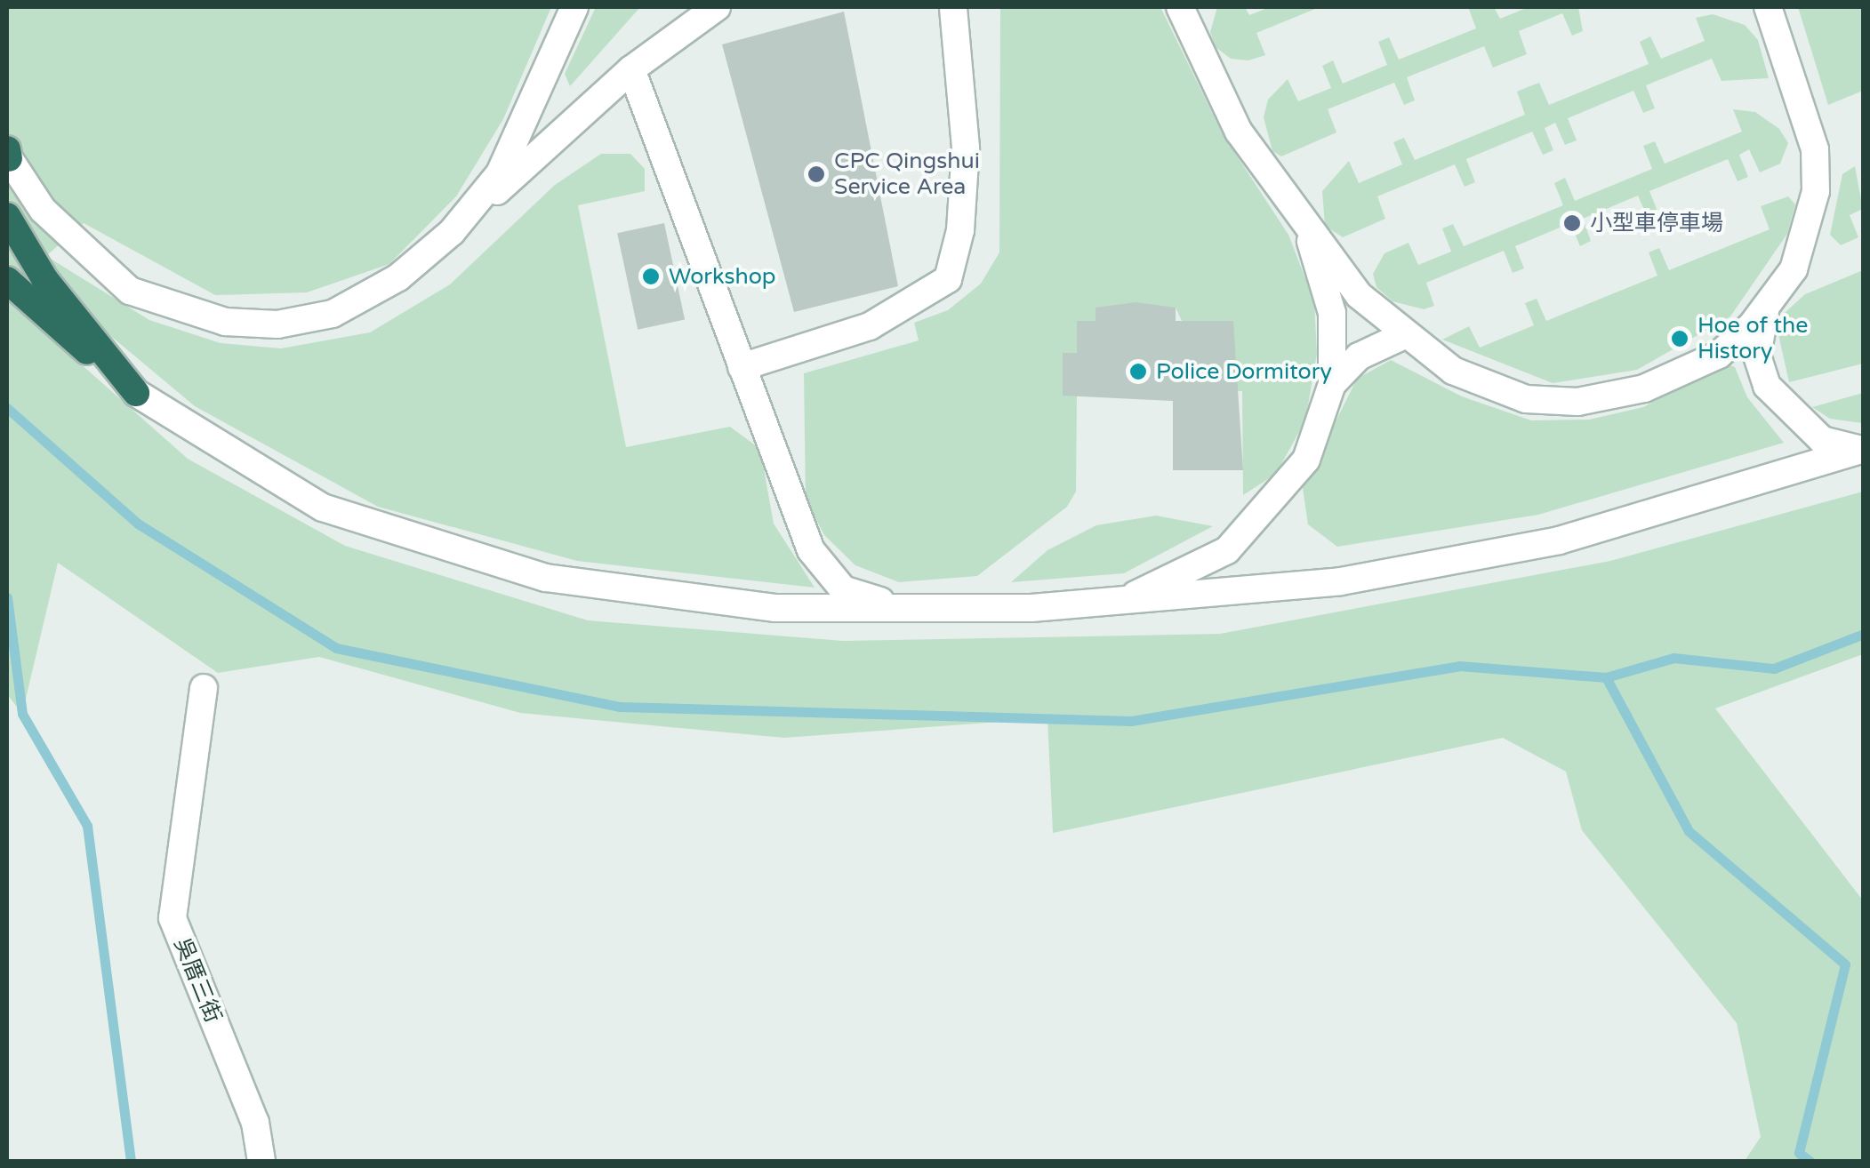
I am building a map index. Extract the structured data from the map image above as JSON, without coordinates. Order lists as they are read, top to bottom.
{
  "streets": {
    "street": ["吳厝三街"]
  },
  "places": [
    "CPC Qingshui Service Area",
    "小型車停車場",
    "Workshop",
    "Hoe of the History",
    "Police Dormitory"
  ]
}
